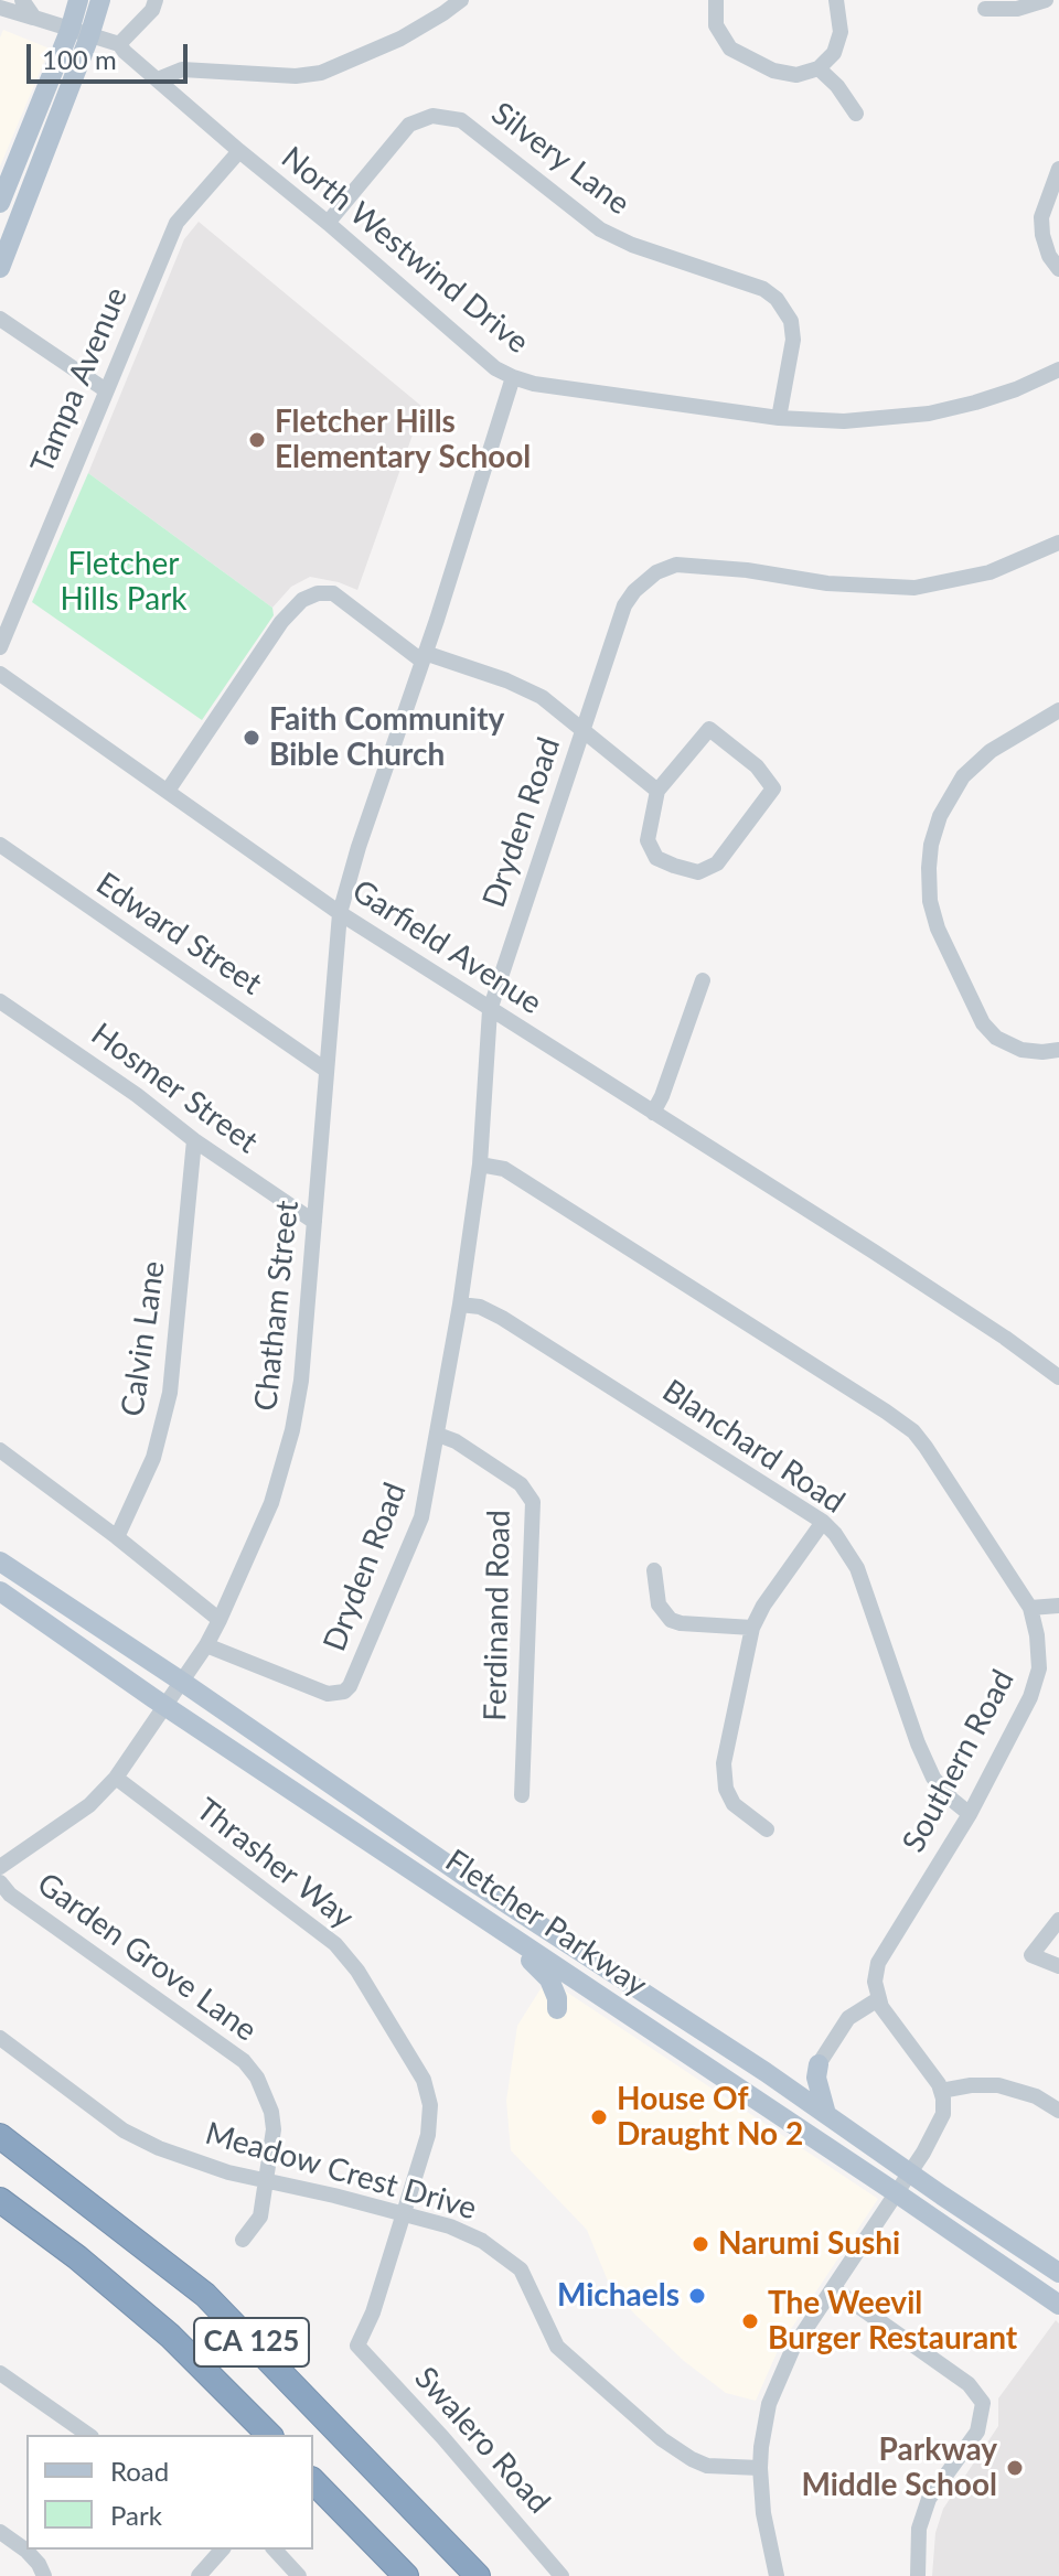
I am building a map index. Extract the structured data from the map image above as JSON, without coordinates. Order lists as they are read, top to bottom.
{
  "streets": {
    "highway": ["CA 125"],
    "main road": ["Fletcher Parkway"],
    "street": [
      "Silvery Lane",
      "North Westwind Drive",
      "Tampa Avenue",
      "Dryden Road",
      "Edward Street",
      "Garfield Avenue",
      "Hosmer Street",
      "Chatham Street",
      "Calvin Lane",
      "Blanchard Road",
      "Ferdinand Road",
      "Southern Road",
      "Thrasher Way",
      "Garden Grove Lane",
      "Meadow Crest Drive",
      "Swalero Road"
    ]
  },
  "crossings": [
    ["Silvery Lane", "North Westwind Drive"],
    ["North Westwind Drive", "Tampa Avenue"],
    ["North Westwind Drive", "Chatham Street"],
    ["Dryden Road", "Garfield Avenue"],
    ["Dryden Road", "Chatham Street"],
    ["Dryden Road", "Blanchard Road"],
    ["Dryden Road", "Ferdinand Road"],
    ["Dryden Road", "Southern Road"],
    ["Edward Street", "Chatham Street"],
    ["Garfield Avenue", "Chatham Street"],
    ["Hosmer Street", "Chatham Street"],
    ["Hosmer Street", "Calvin Lane"],
    ["Chatham Street", "Thrasher Way"],
    ["Chatham Street", "Fletcher Parkway"],
    ["Blanchard Road", "Southern Road"],
    ["Thrasher Way", "Meadow Crest Drive"],
    ["Thrasher Way", "Swalero Road"],
    ["Garden Grove Lane", "Meadow Crest Drive"]
  ],
  "parks": ["Fletcher Hills Park"],
  "places": [
    "Fletcher Hills Elementary School",
    "Faith Community Bible Church",
    "House Of Draught No 2",
    "Narumi Sushi",
    "Michaels",
    "The Weevil Burger Restaurant",
    "Parkway Middle School"
  ],
  "legend": ["Road", "Park"],
  "scale_bar": "100 m"
}
